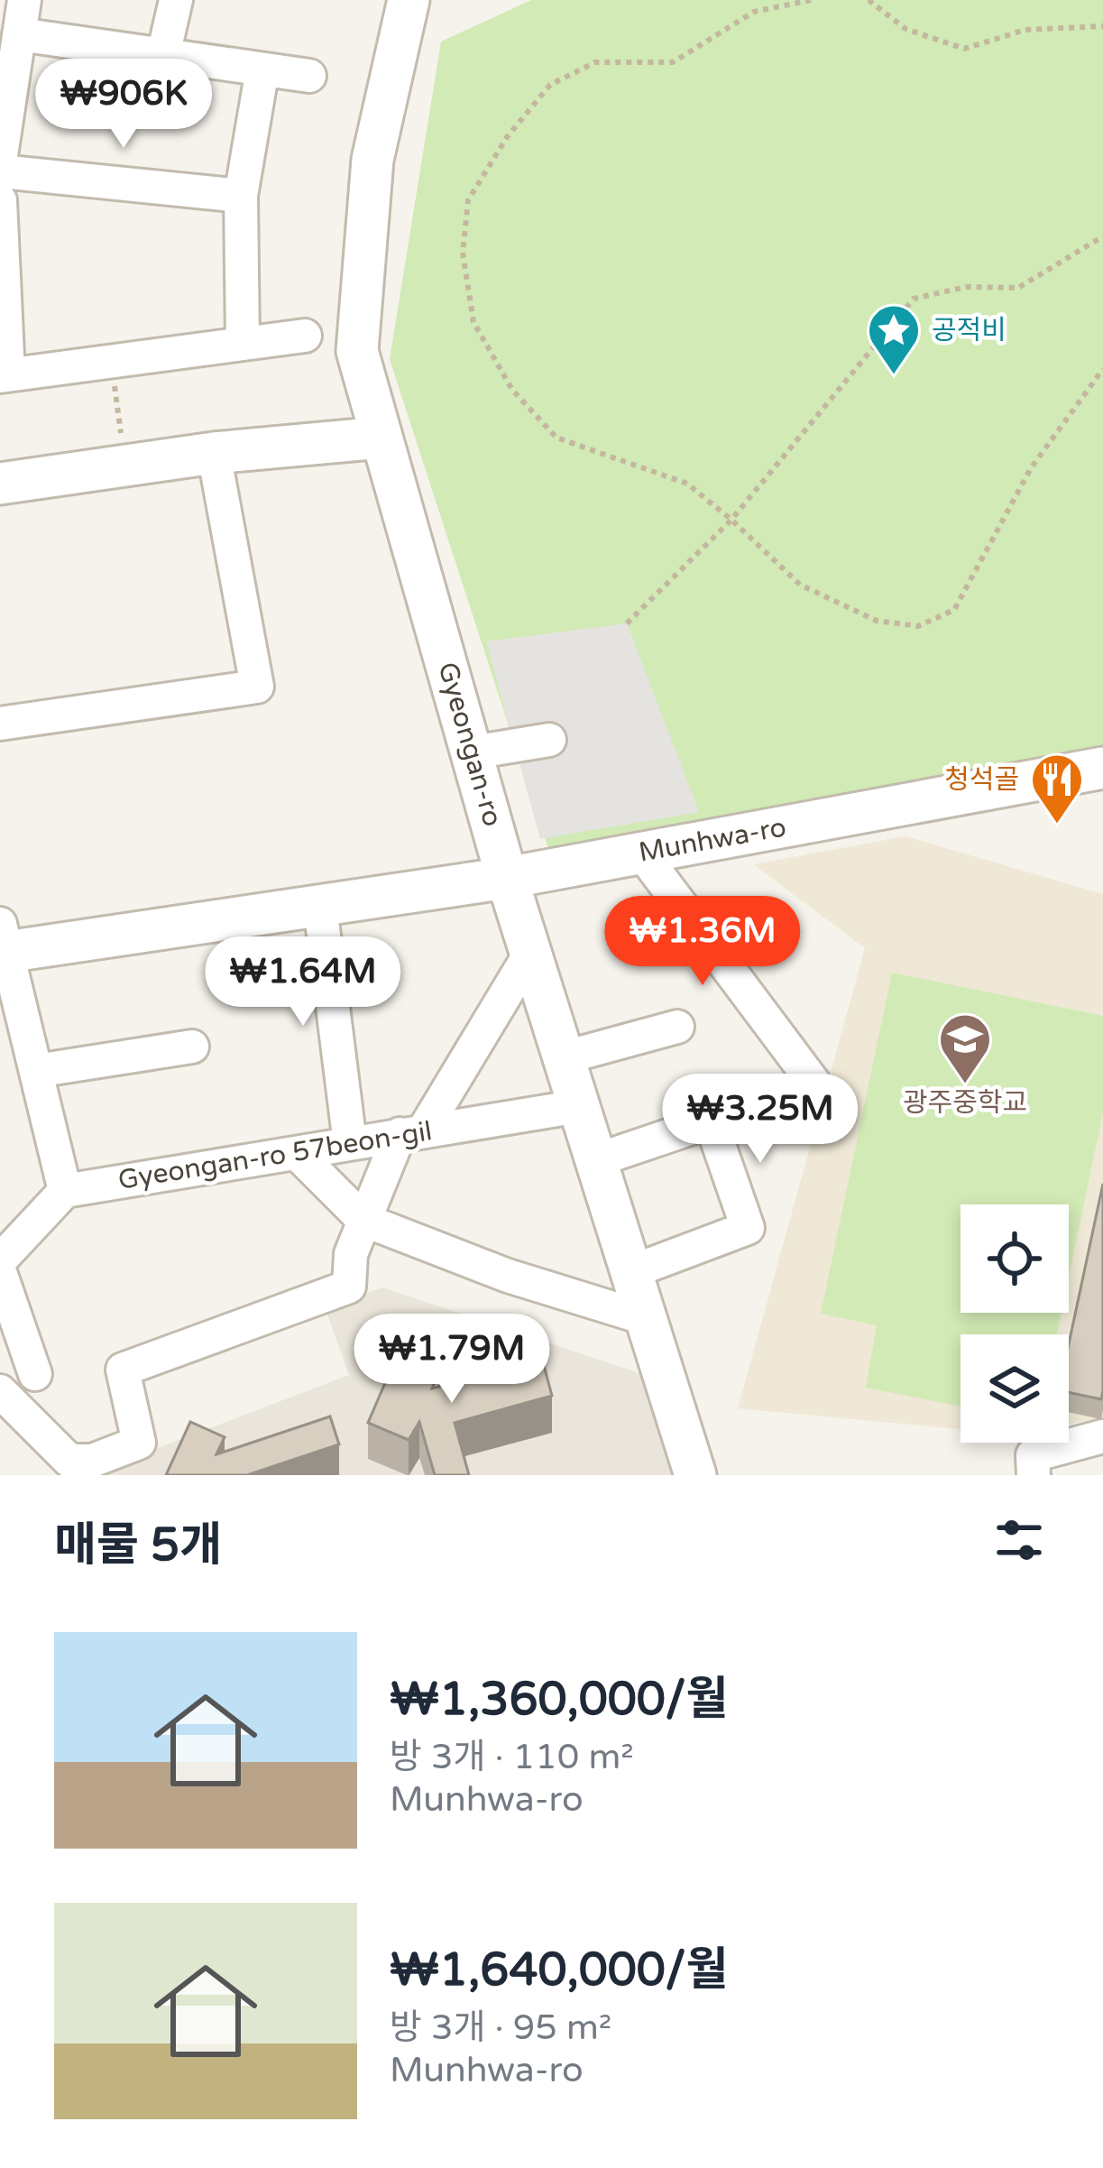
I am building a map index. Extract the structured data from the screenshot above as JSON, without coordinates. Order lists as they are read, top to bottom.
{
  "streets": {
    "street": ["Gyeongan-ro", "Munhwa-ro", "Gyeongan-ro 57beon-gil"]
  },
  "crossings": [
    ["Gyeongan-ro", "Munhwa-ro"],
    ["Gyeongan-ro", "Gyeongan-ro 57beon-gil"],
    ["Munhwa-ro", "Gyeongan-ro 57beon-gil"]
  ],
  "places": {
    "place": ["공적비"],
    "restaurant": ["청석골"],
    "school or university": ["광주중학교"]
  },
  "page": {
    "price": [
      "₩906K",
      "₩1.36M",
      "₩1.64M",
      "₩3.25M",
      "₩1.79M"
    ],
    "heading": "매물 5개",
    "list": [
      {
        "name": "₩1,360,000/월",
        "note": "방 3개 · 110 m² · Munhwa-ro"
      },
      {
        "name": "₩1,640,000/월",
        "note": "방 3개 · 95 m² · Munhwa-ro"
      }
    ]
  }
}
